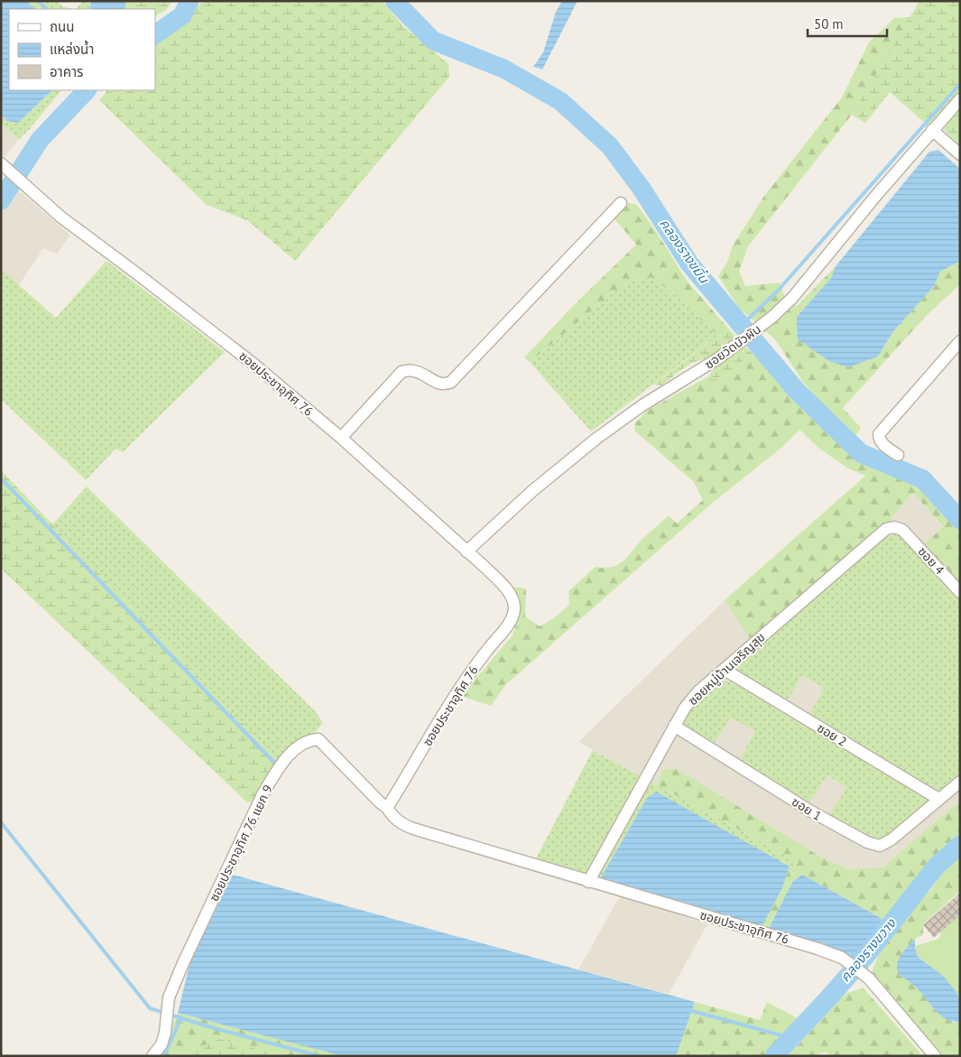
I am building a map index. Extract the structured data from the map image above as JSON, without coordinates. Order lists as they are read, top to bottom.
{
  "streets": {
    "street": [
      "ซอยวัดบัวผัน",
      "ซอยประชาอุทิศ 76",
      "ซอย 4",
      "ซอยหมู่บ้านเจริญสุข",
      "ซอย 2",
      "ซอย 1",
      "ซอยประชาอุทิศ 76 แยก 9"
    ]
  },
  "crossings": [
    ["ซอยวัดบัวผัน", "ซอยประชาอุทิศ 76"],
    ["ซอยประชาอุทิศ 76", "ซอยหมู่บ้านเจริญสุข"],
    ["ซอยประชาอุทิศ 76", "ซอยประชาอุทิศ 76 แยก 9"],
    ["ซอย 4", "ซอยหมู่บ้านเจริญสุข"],
    ["ซอยหมู่บ้านเจริญสุข", "ซอย 2"],
    ["ซอยหมู่บ้านเจริญสุข", "ซอย 1"],
    ["ซอย 2", "ซอย 1"]
  ],
  "water": ["คลองรางขมิ้น", "คลองรางขวาง"],
  "legend": ["ถนน", "แหล่งน้ำ", "อาคาร"],
  "scale_bar": "50 m"
}
